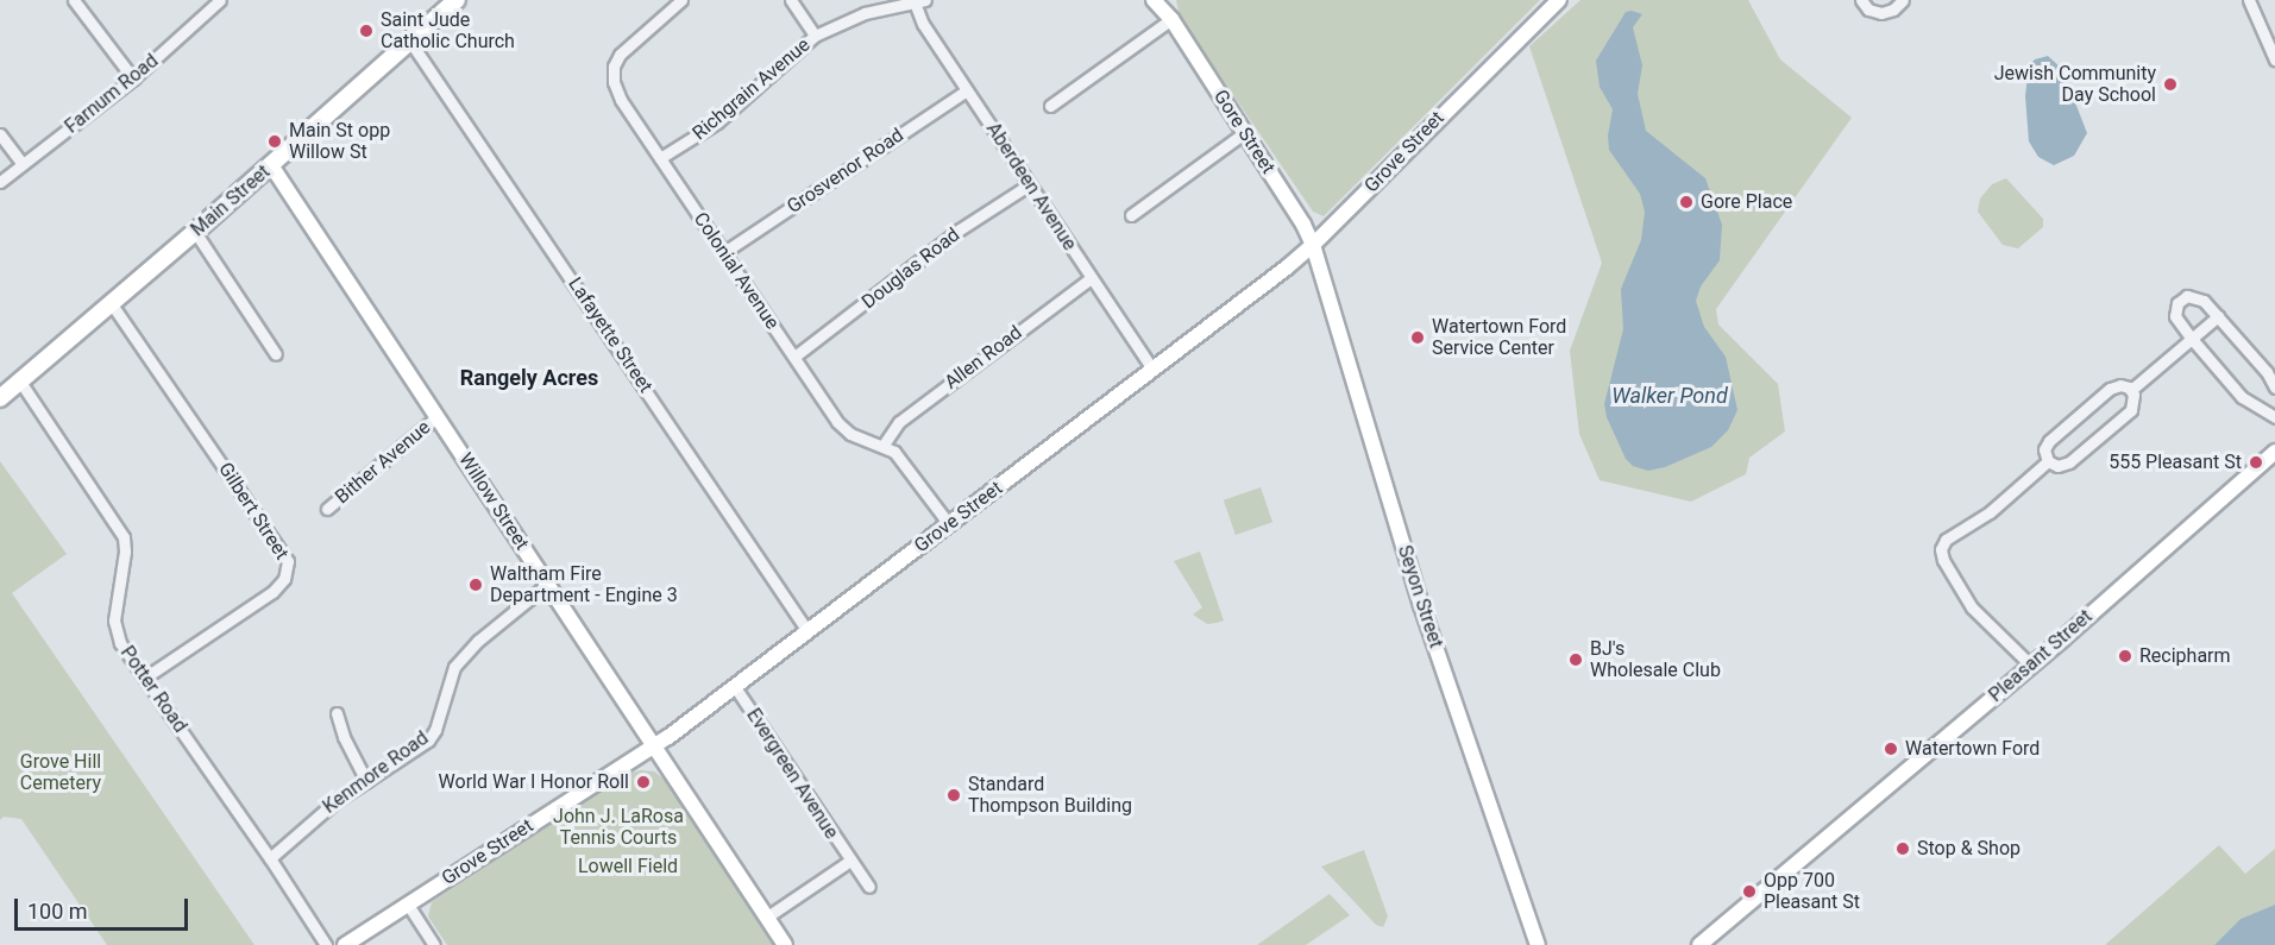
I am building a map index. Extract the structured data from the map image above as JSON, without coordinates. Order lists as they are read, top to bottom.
{
  "streets": {
    "main road": ["Main Street"],
    "street": [
      "Richgrain Avenue",
      "Farnum Road",
      "Gore Street",
      "Grove Street",
      "Grosvenor Road",
      "Aberdeen Avenue",
      "Douglas Road",
      "Colonial Avenue",
      "Lafayette Street",
      "Allen Road",
      "Bither Avenue",
      "Willow Street",
      "Gilbert Street",
      "Seyon Street",
      "Pleasant Street",
      "Potter Road",
      "Kenmore Road",
      "Evergreen Avenue"
    ]
  },
  "crossings": [
    ["Richgrain Avenue", "Aberdeen Avenue"],
    ["Richgrain Avenue", "Colonial Avenue"],
    ["Gore Street", "Grove Street"],
    ["Gore Street", "Seyon Street"],
    ["Grove Street", "Aberdeen Avenue"],
    ["Grove Street", "Colonial Avenue"],
    ["Grove Street", "Lafayette Street"],
    ["Grove Street", "Willow Street"],
    ["Grove Street", "Seyon Street"],
    ["Grove Street", "Evergreen Avenue"],
    ["Grosvenor Road", "Aberdeen Avenue"],
    ["Grosvenor Road", "Colonial Avenue"],
    ["Aberdeen Avenue", "Douglas Road"],
    ["Aberdeen Avenue", "Allen Road"],
    ["Main Street", "Lafayette Street"],
    ["Main Street", "Willow Street"],
    ["Main Street", "Gilbert Street"],
    ["Main Street", "Potter Road"],
    ["Douglas Road", "Colonial Avenue"],
    ["Colonial Avenue", "Allen Road"],
    ["Bither Avenue", "Willow Street"],
    ["Willow Street", "Kenmore Road"],
    ["Willow Street", "Evergreen Avenue"],
    ["Gilbert Street", "Potter Road"],
    ["Potter Road", "Kenmore Road"]
  ],
  "districts": ["Rangely Acres"],
  "water": ["Walker Pond"],
  "parks": ["Grove Hill Cemetery", "John J. LaRosa Tennis Courts", "Lowell Field"],
  "places": [
    "Saint Jude Catholic Church",
    "Jewish Community Day School",
    "Main St opp Willow St",
    "Gore Place",
    "Watertown Ford Service Center",
    "555 Pleasant St",
    "Waltham Fire Department - Engine 3",
    "Recipharm",
    "BJ's Wholesale Club",
    "Watertown Ford",
    "World War I Honor Roll",
    "Standard Thompson Building",
    "Stop & Shop",
    "Opp 700 Pleasant St"
  ],
  "scale_bar": "100 m"
}
